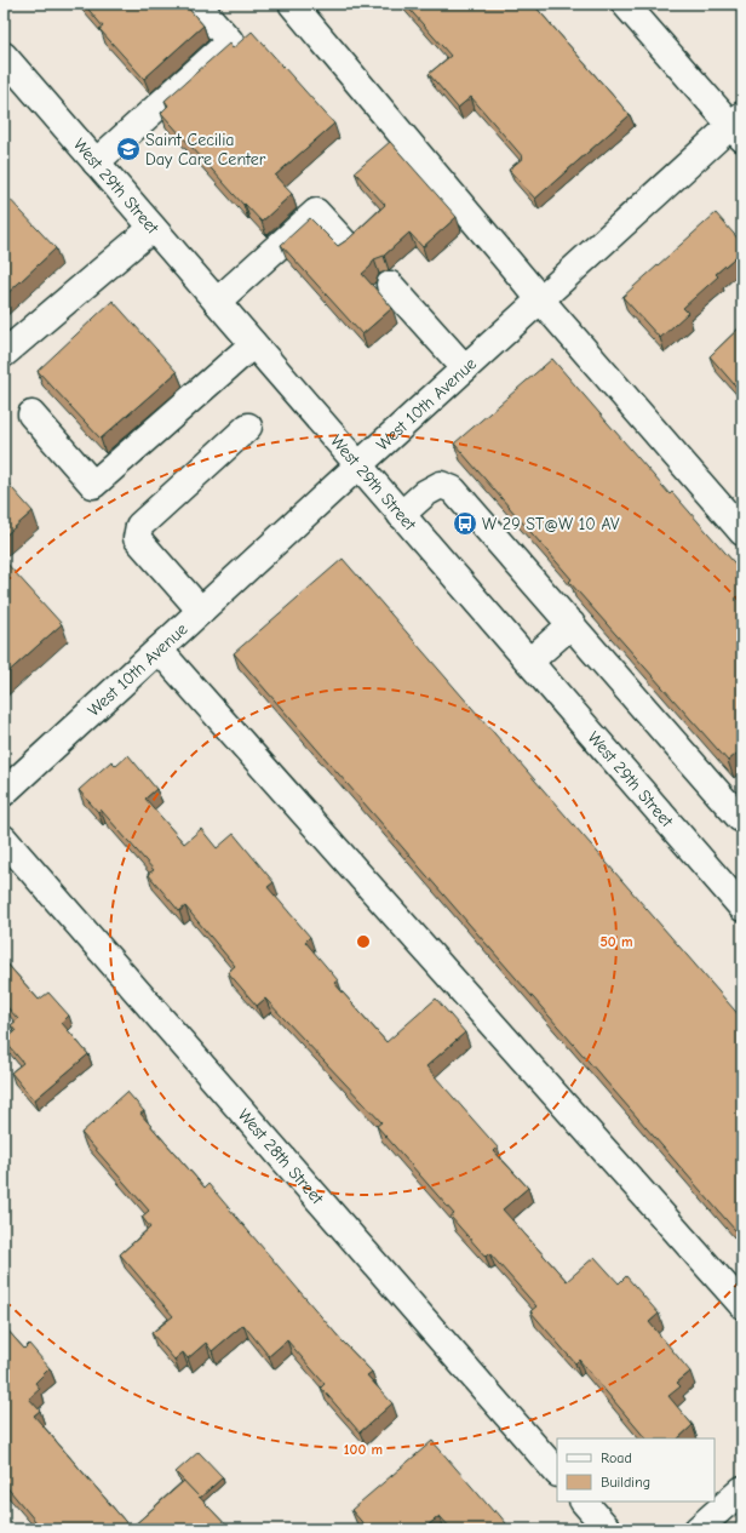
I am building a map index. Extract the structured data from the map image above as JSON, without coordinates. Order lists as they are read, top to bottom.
{
  "streets": {
    "street": ["West 29th Street", "West 10th Avenue", "West 28th Street"]
  },
  "crossings": [
    ["West 29th Street", "West 10th Avenue"]
  ],
  "places": {
    "school or university": ["Saint Cecilia Day Care Center"],
    "bus stop": ["W 29 ST@W 10 AV"]
  },
  "legend": ["Road", "Building"],
  "rings": ["50 m", "100 m"]
}
